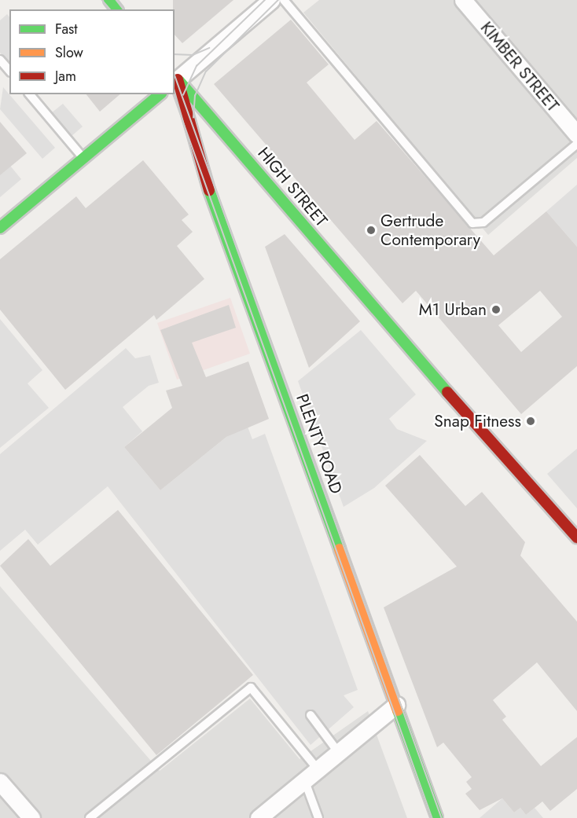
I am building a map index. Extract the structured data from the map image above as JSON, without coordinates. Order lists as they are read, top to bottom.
{
  "streets": {
    "main road": ["HIGH STREET", "PLENTY ROAD"],
    "street": ["KIMBER STREET"]
  },
  "crossings": [
    ["HIGH STREET", "PLENTY ROAD"]
  ],
  "places": ["Gertrude Contemporary", "M1 Urban", "Snap Fitness"],
  "legend": ["Fast", "Slow", "Jam"]
}
